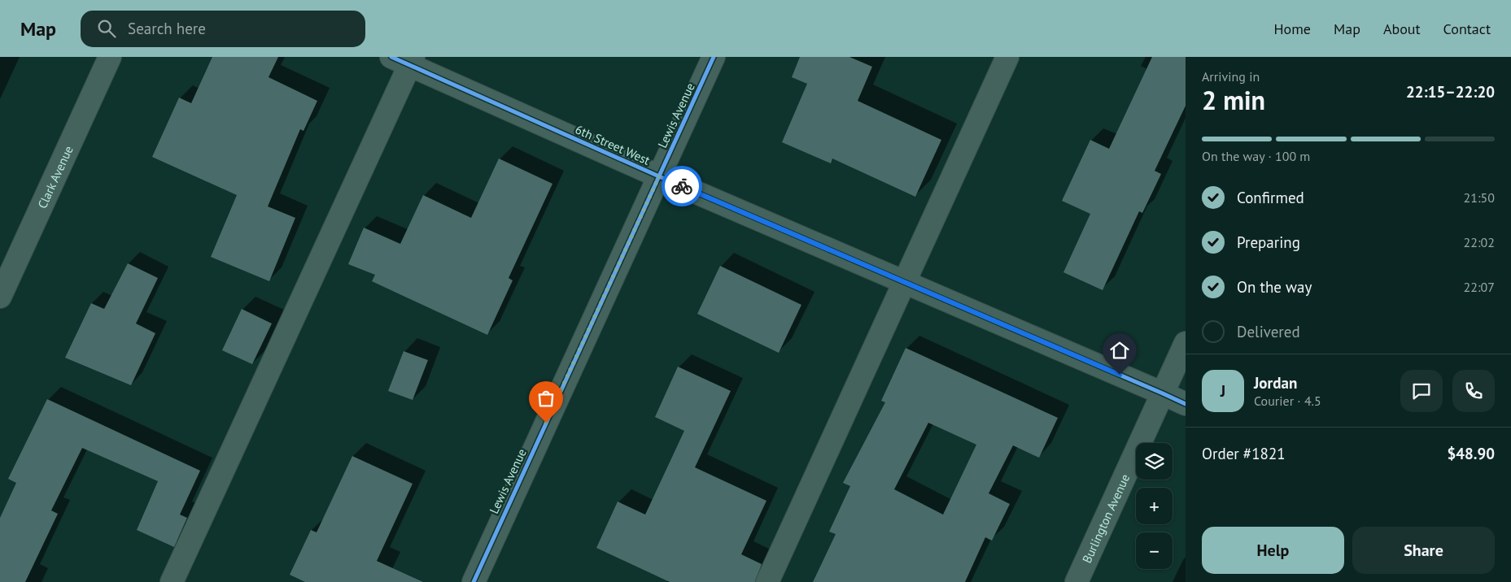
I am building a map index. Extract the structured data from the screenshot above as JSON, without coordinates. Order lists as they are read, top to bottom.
{
  "streets": {
    "street": [
      "Lewis Avenue",
      "6th Street West",
      "Clark Avenue",
      "Burlington Avenue"
    ]
  },
  "crossings": [
    ["Lewis Avenue", "6th Street West"],
    ["6th Street West", "Burlington Avenue"]
  ],
  "page": {
    "header": "Map",
    "search": "Search here",
    "nav": [
      "Home",
      "Map",
      "About",
      "Contact"
    ],
    "heading": ["2 min", "Arriving in", "22:15–22:20"],
    "panel": [
      "Jordan",
      "Courier · 4.5",
      "Order #1821",
      "$48.90"
    ],
    "bar": "On the way · 100 m",
    "list": [
      ["Confirmed", "21:50"],
      ["Preparing", "22:02"],
      ["On the way", "22:07"],
      "Delivered"
    ],
    "round": "J",
    "map_buttons": ["+", "−"],
    "buttons": ["Help", "Share"]
  }
}
